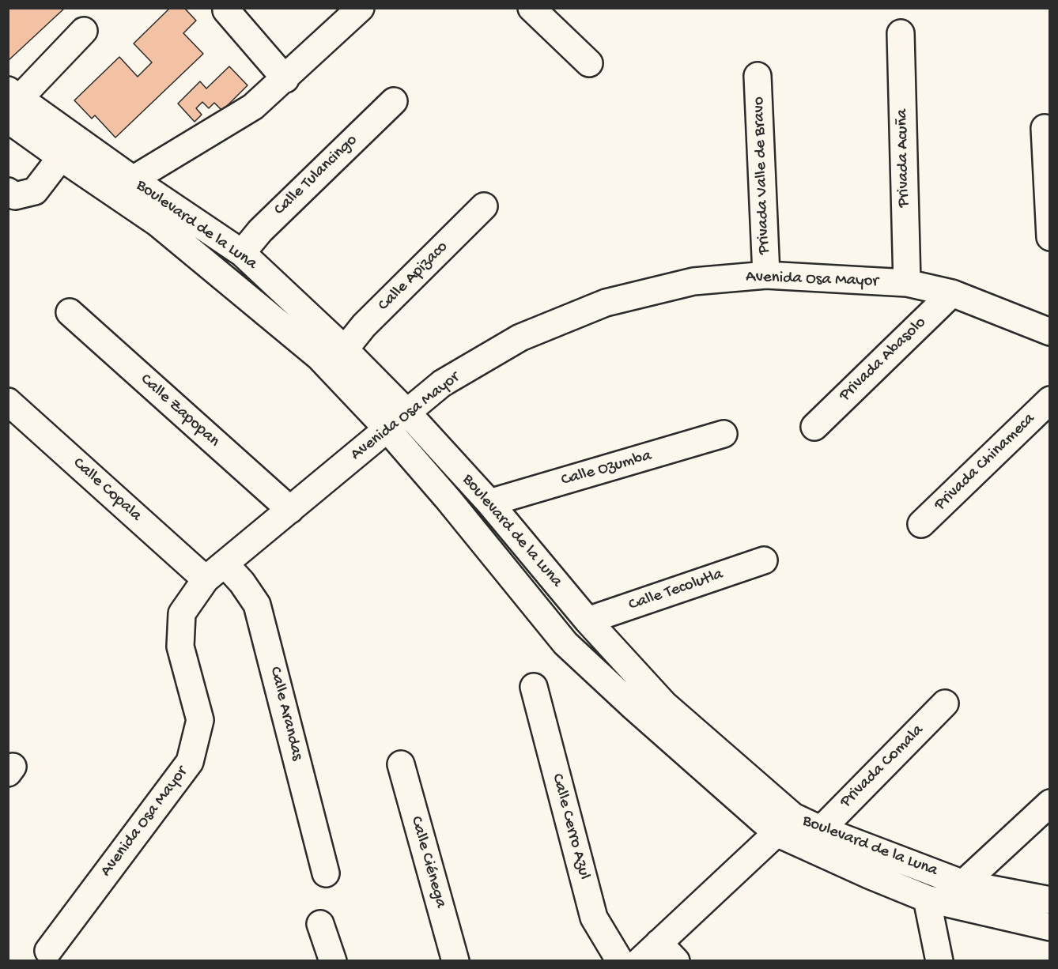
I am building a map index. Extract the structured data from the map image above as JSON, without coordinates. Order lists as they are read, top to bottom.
{
  "streets": {
    "street": [
      "Privada Acuña",
      "Calle Tulancingo",
      "Privada Valle de Bravo",
      "Boulevard de la Luna",
      "Calle Apizaco",
      "Avenida Osa Mayor",
      "Privada Abasolo",
      "Calle Zapopan",
      "Privada Chinameca",
      "Calle Ozumba",
      "Calle Copala",
      "Calle Tecolutla",
      "Calle Arandas",
      "Privada Comala",
      "Calle Cerro Azul",
      "Calle Ciénega"
    ]
  },
  "crossings": [
    ["Privada Acuña", "Avenida Osa Mayor"],
    ["Calle Tulancingo", "Boulevard de la Luna"],
    ["Privada Valle de Bravo", "Avenida Osa Mayor"],
    ["Boulevard de la Luna", "Calle Apizaco"],
    ["Boulevard de la Luna", "Avenida Osa Mayor"],
    ["Boulevard de la Luna", "Calle Ozumba"],
    ["Boulevard de la Luna", "Calle Tecolutla"],
    ["Boulevard de la Luna", "Privada Comala"],
    ["Avenida Osa Mayor", "Privada Abasolo"],
    ["Avenida Osa Mayor", "Calle Zapopan"],
    ["Avenida Osa Mayor", "Calle Copala"],
    ["Avenida Osa Mayor", "Calle Arandas"],
    ["Calle Copala", "Calle Arandas"]
  ]
}
